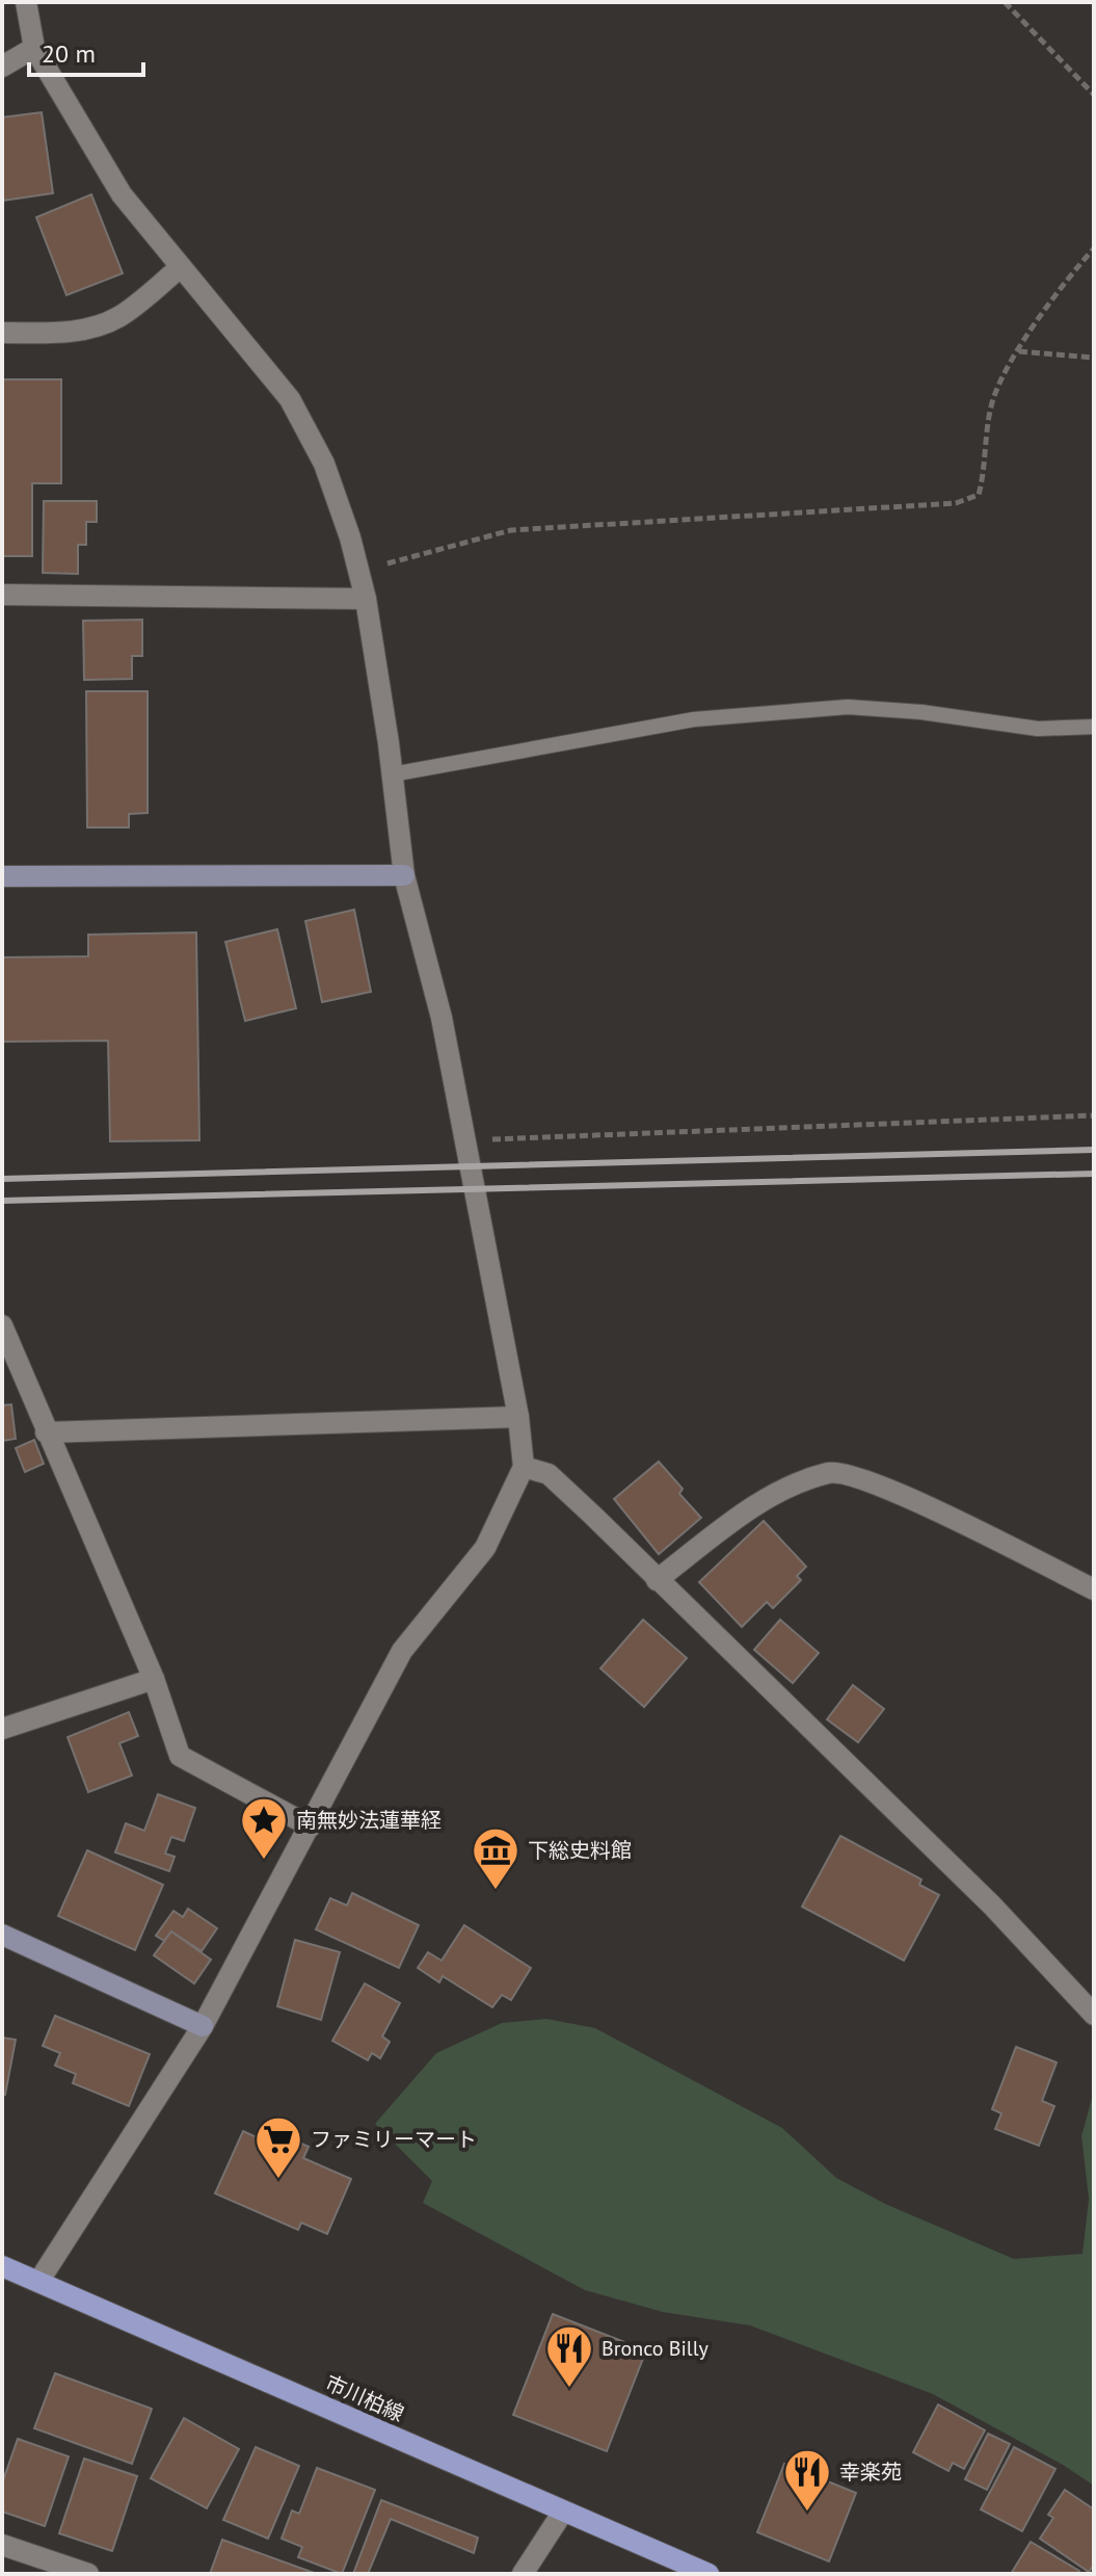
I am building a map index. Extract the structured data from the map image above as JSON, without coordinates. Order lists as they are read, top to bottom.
{
  "streets": {
    "main road": ["市川柏線"]
  },
  "places": {
    "place": ["南無妙法蓮華経"],
    "museum": ["下総史料館"],
    "supermarket": ["ファミリーマート"],
    "restaurant": ["Bronco Billy", "幸楽苑"]
  },
  "scale_bar": "20 m"
}
